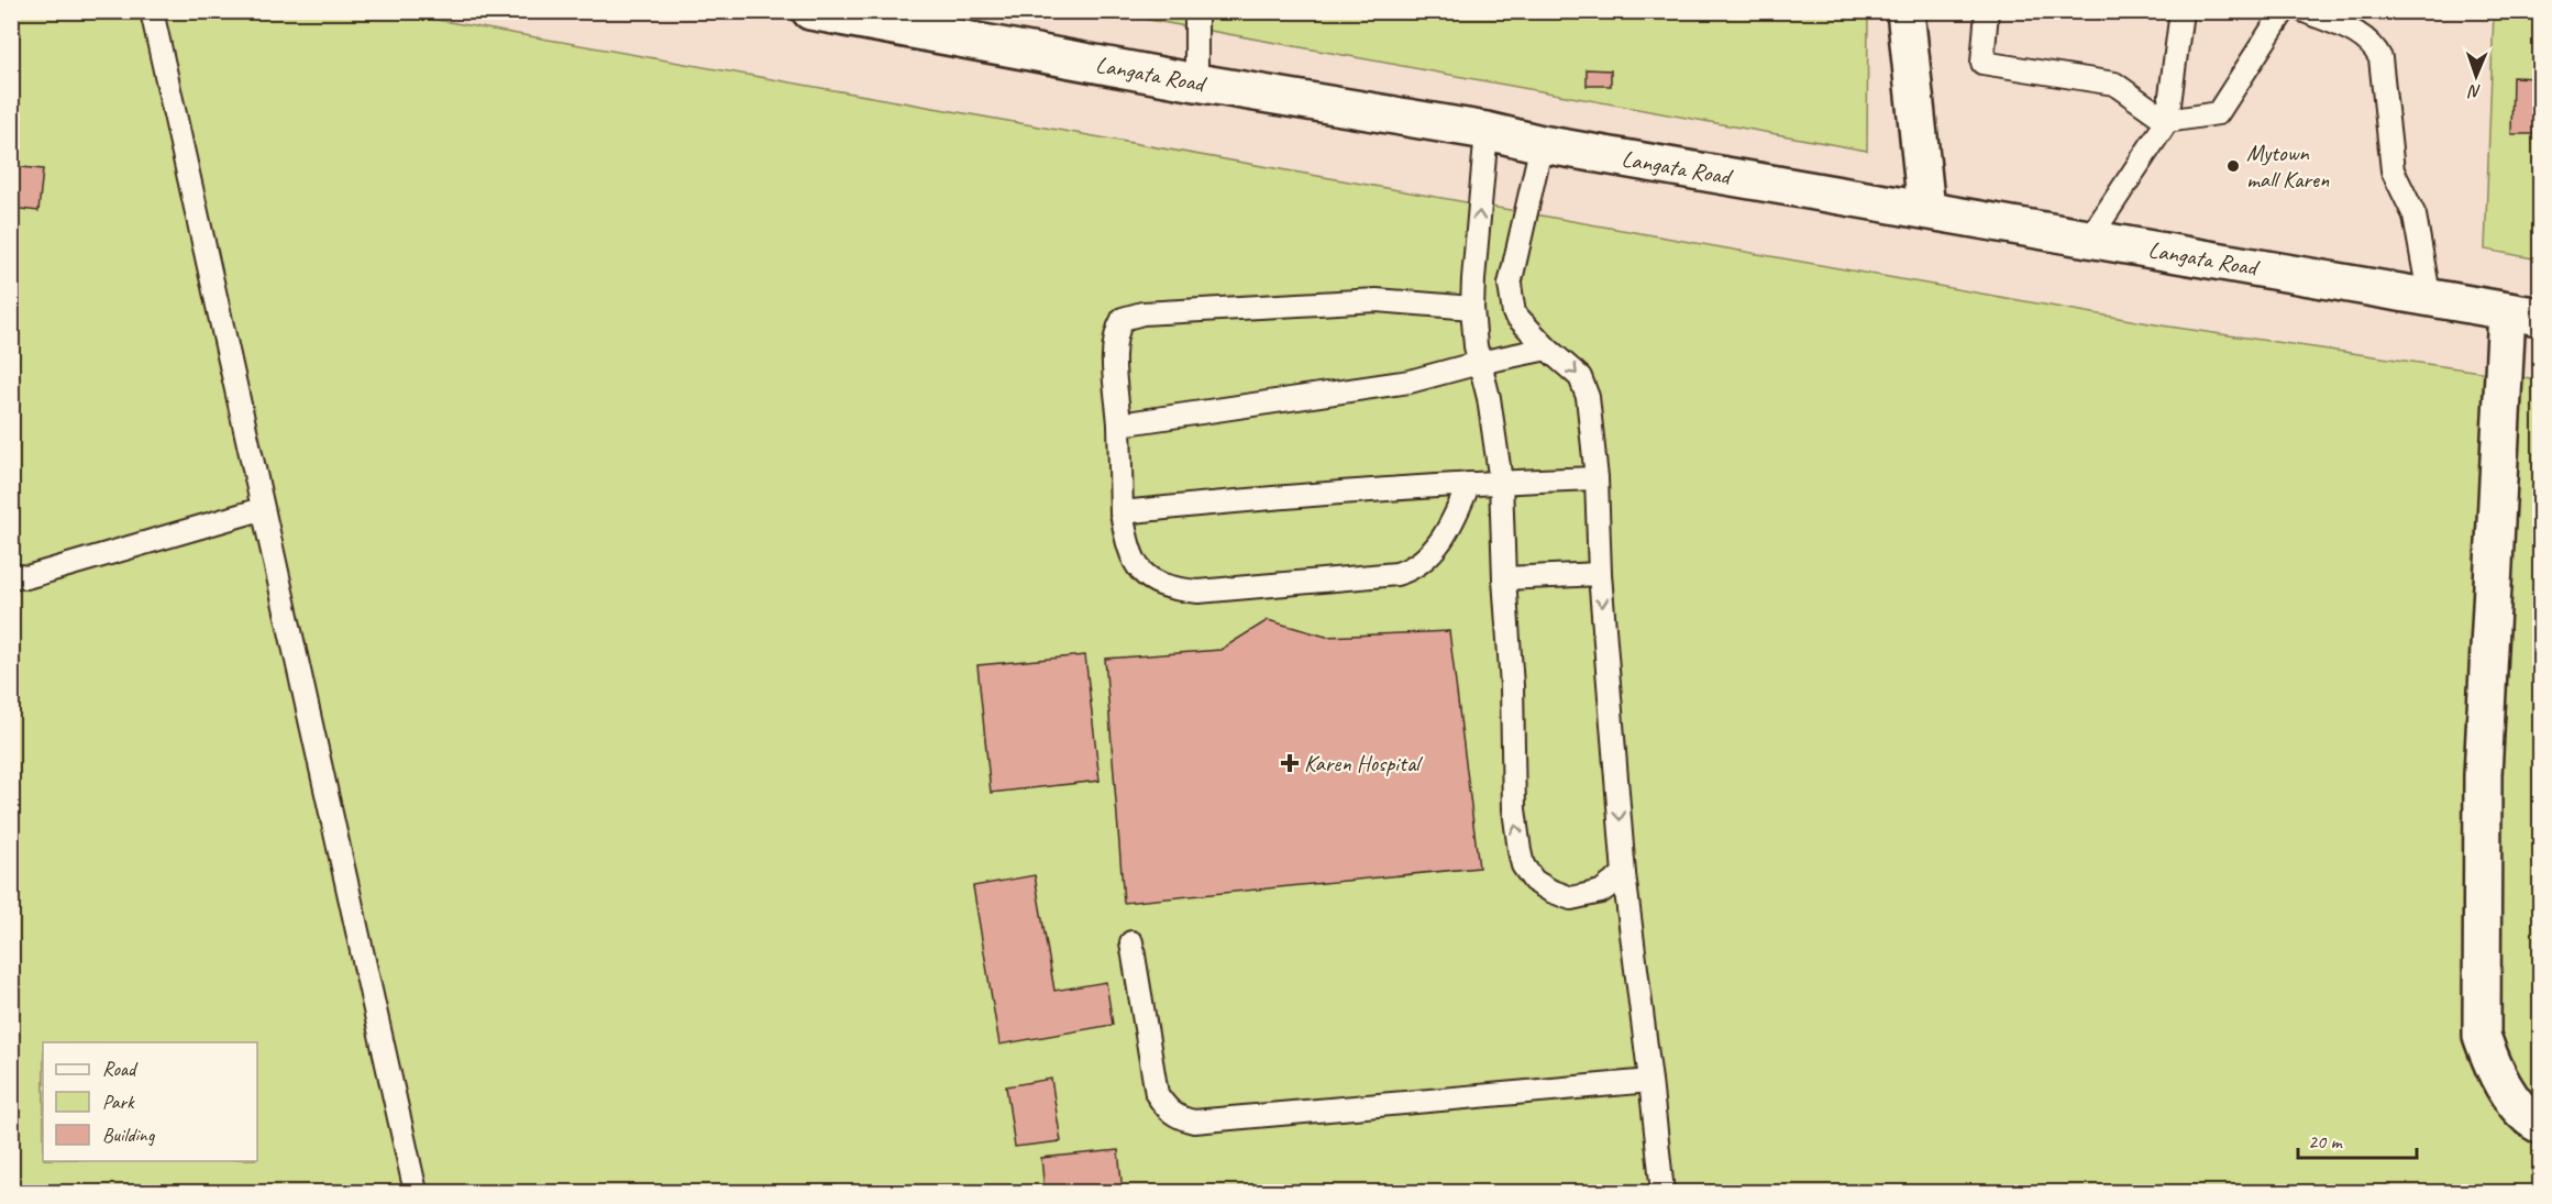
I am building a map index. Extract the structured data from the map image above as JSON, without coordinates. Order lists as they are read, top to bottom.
{
  "streets": {
    "main road": ["Langata Road"]
  },
  "places": {
    "other": ["Mytown mall Karen"],
    "health": ["Karen Hospital"]
  },
  "legend": ["Road", "Park", "Building"],
  "scale_bar": "20 m",
  "north": "bottom"
}
